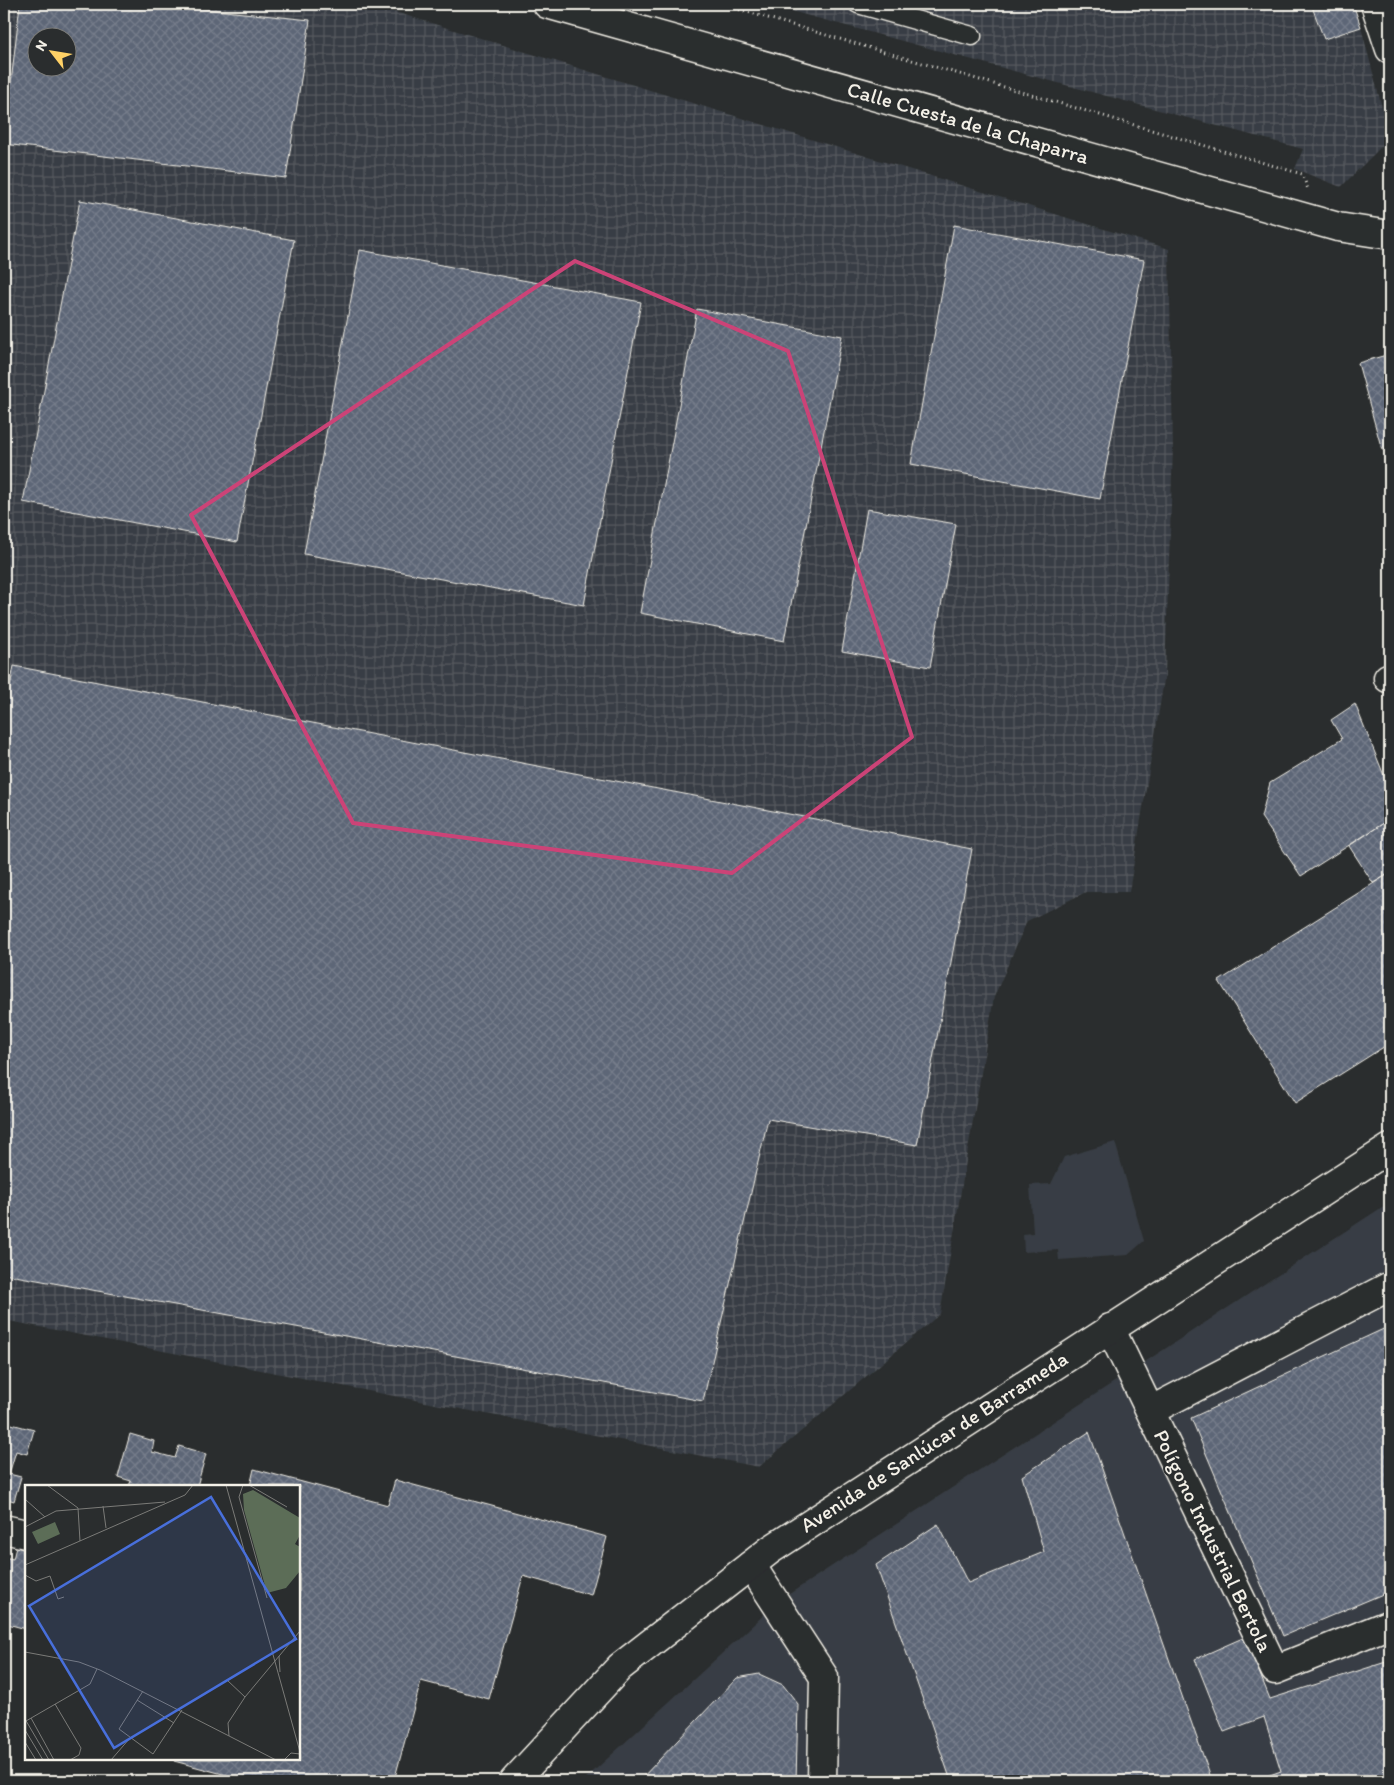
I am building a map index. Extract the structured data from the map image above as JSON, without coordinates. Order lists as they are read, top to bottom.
{
  "streets": {
    "main road": ["Calle Cuesta de la Chaparra", "Avenida de Sanlúcar de Barrameda", "Polígono Industrial Bertola"]
  },
  "crossings": [
    ["Avenida de Sanlúcar de Barrameda", "Polígono Industrial Bertola"]
  ],
  "north": "top left"
}
